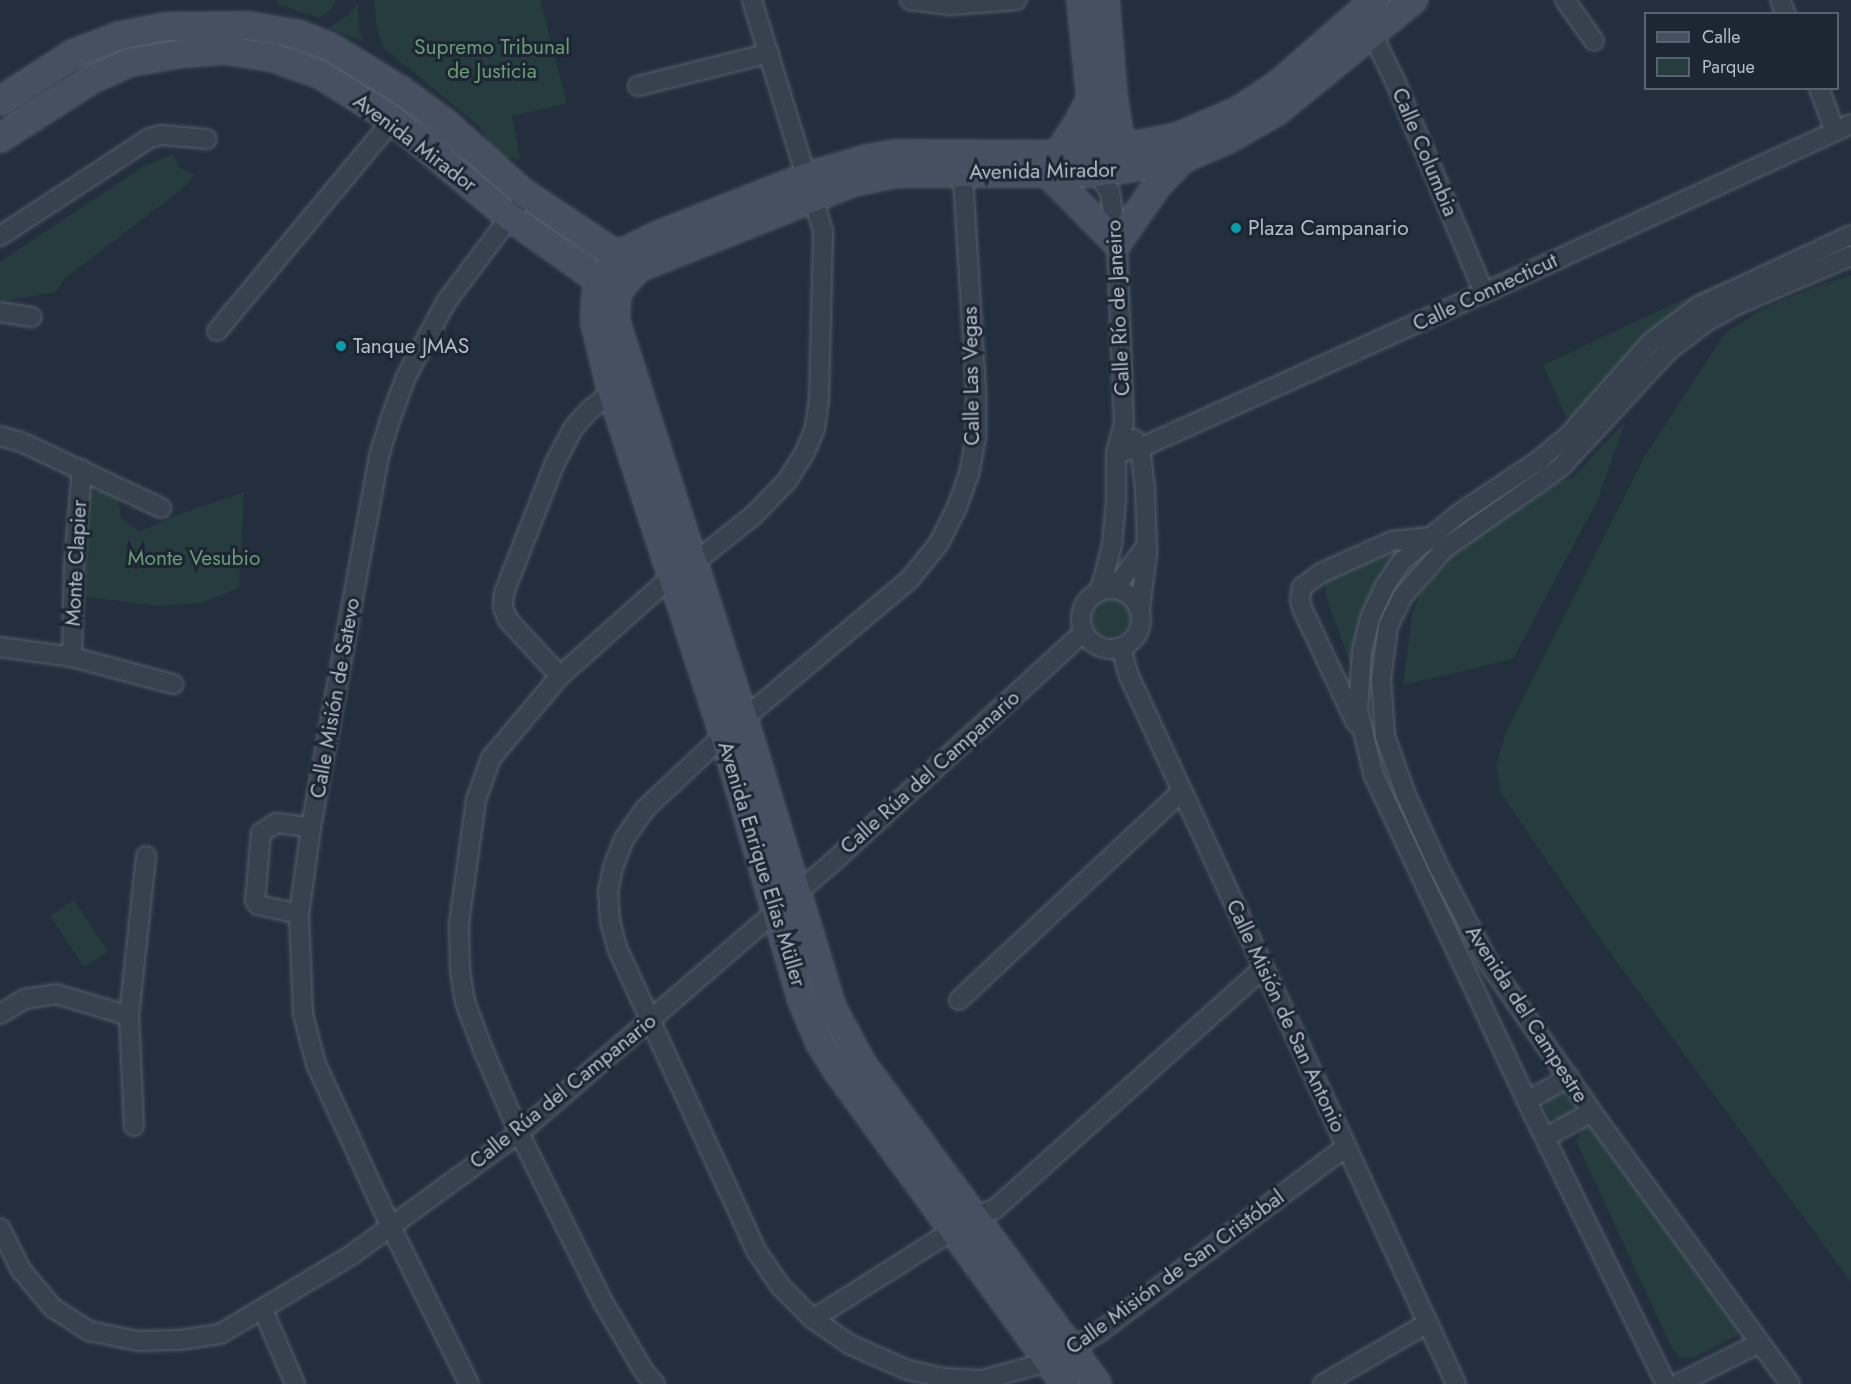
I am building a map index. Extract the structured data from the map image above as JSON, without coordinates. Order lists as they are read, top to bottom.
{
  "streets": {
    "main road": ["Avenida Mirador", "Calle Río de Janeiro", "Avenida Enrique Elías Müller"],
    "street": [
      "Calle Columbia",
      "Calle Connecticut",
      "Calle Las Vegas",
      "Monte Clapier",
      "Calle Misión de Satevo",
      "Calle Rúa del Campanario",
      "Avenida del Campestre",
      "Calle Misión de San Antonio",
      "Calle Misión de San Cristóbal"
    ]
  },
  "crossings": [
    ["Avenida Mirador", "Calle Columbia"],
    ["Avenida Mirador", "Calle Río de Janeiro"],
    ["Avenida Mirador", "Calle Las Vegas"],
    ["Avenida Mirador", "Calle Misión de Satevo"],
    ["Avenida Mirador", "Avenida Enrique Elías Müller"],
    ["Calle Columbia", "Calle Connecticut"],
    ["Calle Connecticut", "Calle Río de Janeiro"],
    ["Calle Río de Janeiro", "Calle Rúa del Campanario"],
    ["Calle Río de Janeiro", "Calle Misión de San Antonio"],
    ["Calle Las Vegas", "Avenida Enrique Elías Müller"],
    ["Calle Las Vegas", "Calle Misión de San Cristóbal"],
    ["Calle Misión de Satevo", "Calle Rúa del Campanario"],
    ["Calle Rúa del Campanario", "Avenida Enrique Elías Müller"],
    ["Calle Rúa del Campanario", "Calle Misión de San Antonio"],
    ["Calle Rúa del Campanario", "Calle Misión de San Cristóbal"],
    ["Avenida Enrique Elías Müller", "Calle Misión de San Cristóbal"],
    ["Calle Misión de San Antonio", "Calle Misión de San Cristóbal"]
  ],
  "parks": ["Supremo Tribunal de Justicia", "Monte Vesubio"],
  "places": ["Plaza Campanario", "Tanque JMAS"],
  "legend": ["Calle", "Parque"]
}
